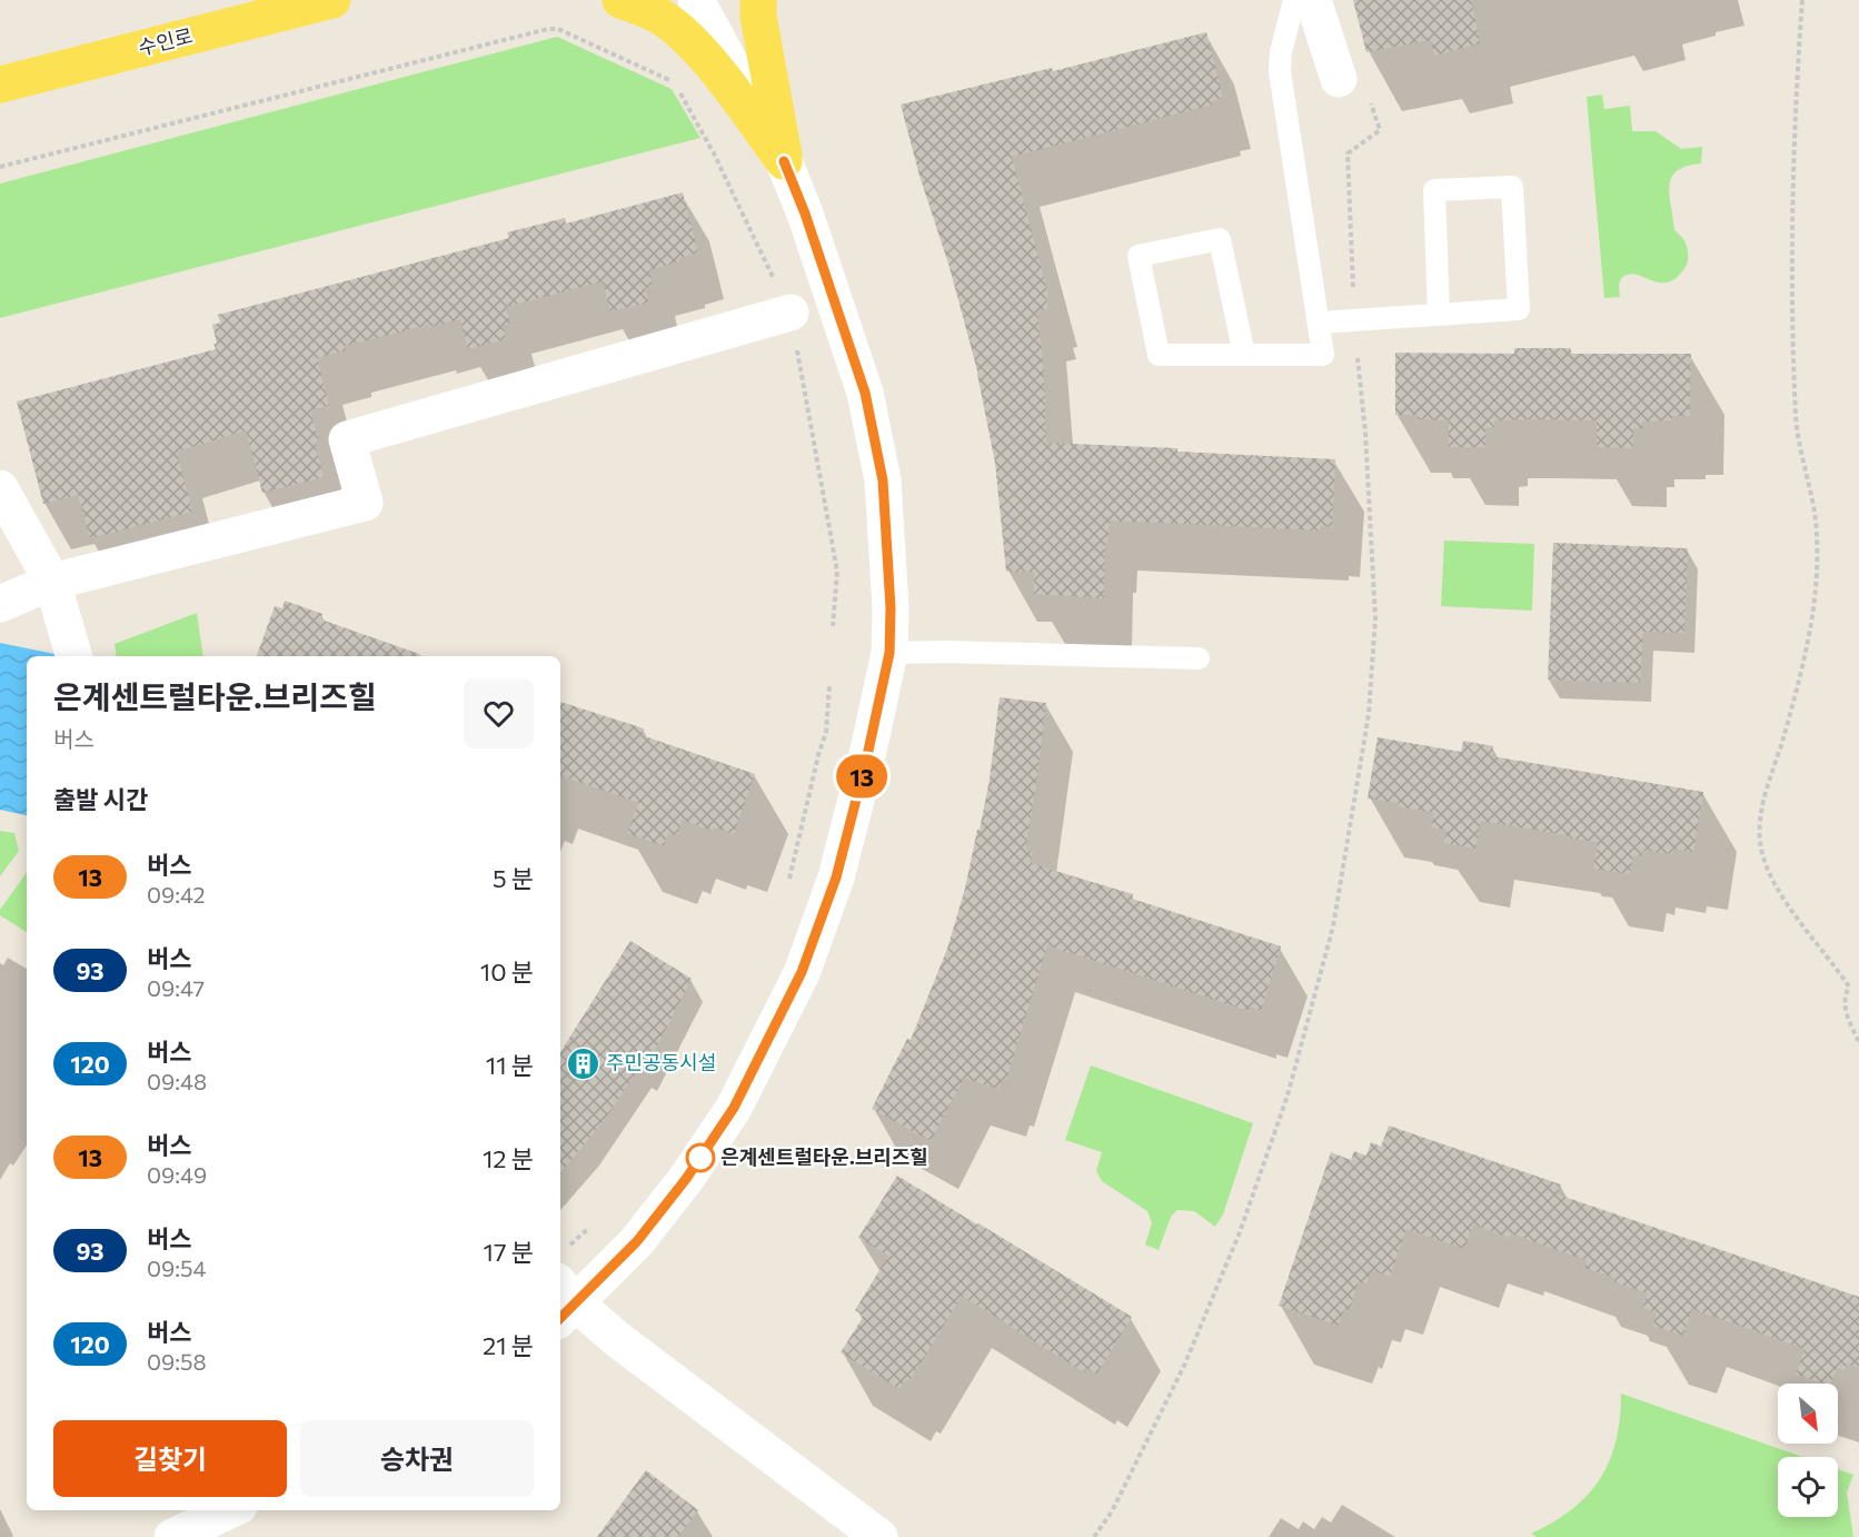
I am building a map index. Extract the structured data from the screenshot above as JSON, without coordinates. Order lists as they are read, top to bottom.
{
  "streets": {
    "main road": ["수인로"]
  },
  "places": {
    "building": ["주민공동시설"],
    "other": ["은계센트럴타운.브리즈힐"]
  },
  "lines": ["bus line 13"],
  "north": "bottom right",
  "page": {
    "on_map": "13",
    "heading": [
      ["은계센트럴타운.브리즈힐", "버스"],
      "출발 시간"
    ],
    "list": [
      {
        "mark": "13",
        "name": "버스",
        "note": "09:42",
        "value": "5 분"
      },
      {
        "mark": "93",
        "name": "버스",
        "note": "09:47",
        "value": "10 분"
      },
      {
        "mark": "120",
        "name": "버스",
        "note": "09:48",
        "value": "11 분"
      },
      {
        "mark": "13",
        "name": "버스",
        "note": "09:49",
        "value": "12 분"
      },
      {
        "mark": "93",
        "name": "버스",
        "note": "09:54",
        "value": "17 분"
      },
      {
        "mark": "120",
        "name": "버스",
        "note": "09:58",
        "value": "21 분"
      }
    ],
    "buttons": ["길찾기", "승차권"]
  }
}
